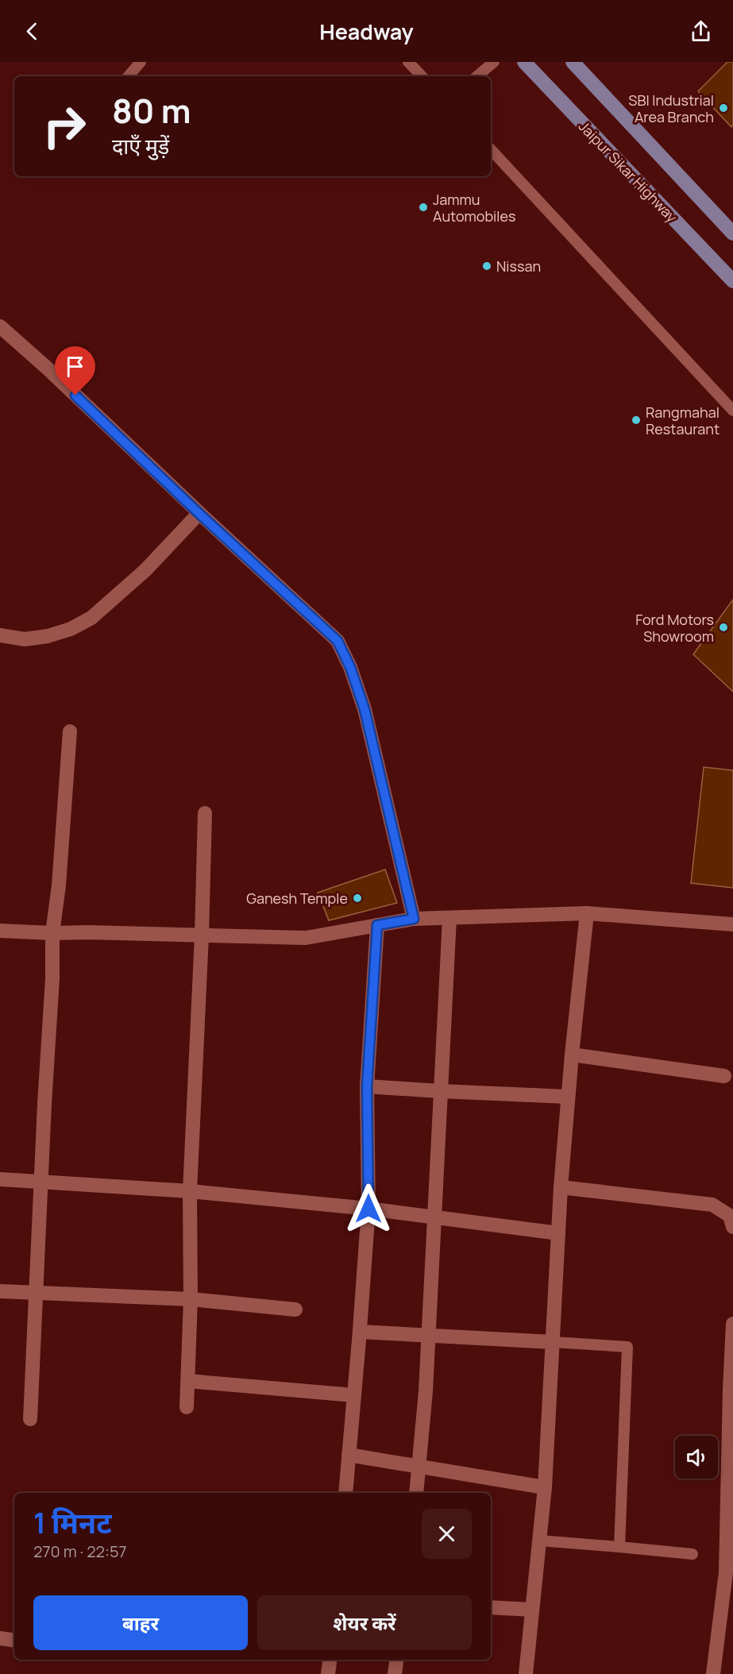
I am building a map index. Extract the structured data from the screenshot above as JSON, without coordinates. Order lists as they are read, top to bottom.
{
  "streets": {
    "main road": ["Jaipur Sikar Highway"]
  },
  "places": [
    "SBI Industrial Area Branch",
    "Jammu Automobiles",
    "Nissan",
    "Rangmahal Restaurant",
    "Ford Motors Showroom",
    "Ganesh Temple"
  ],
  "page": {
    "header": "Headway",
    "turn": ["80 m", "दाएँ मुड़ें"],
    "heading": ["1 मिनट", "270 m · 22:57"],
    "buttons": ["बाहर", "शेयर करें"]
  }
}
